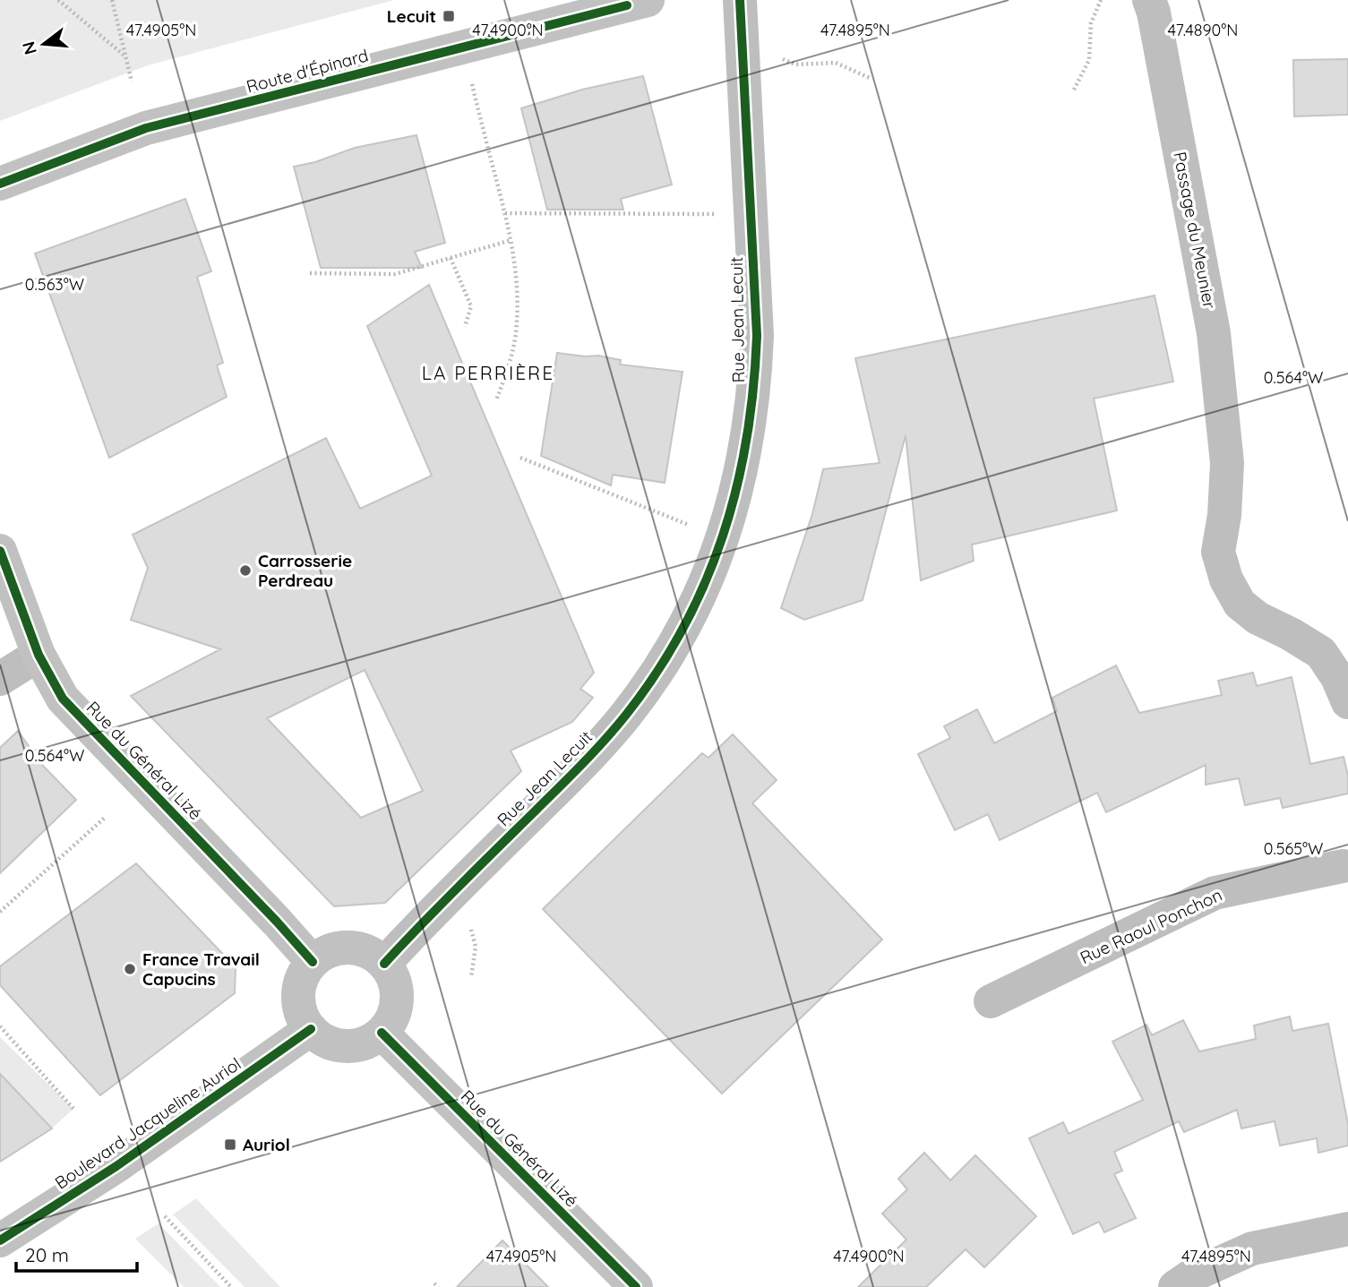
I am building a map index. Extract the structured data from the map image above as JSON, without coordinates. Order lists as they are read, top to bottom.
{
  "streets": {
    "main road": ["Route d'Épinard", "Rue du Général Lizé", "Boulevard Jacqueline Auriol"],
    "street": ["Passage du Meunier", "Rue Jean Lecuit", "Rue Raoul Ponchon"]
  },
  "crossings": [
    ["Rue Jean Lecuit", "Rue du Général Lizé"],
    ["Rue Jean Lecuit", "Boulevard Jacqueline Auriol"],
    ["Rue du Général Lizé", "Boulevard Jacqueline Auriol"]
  ],
  "districts": ["LA PERRIÈRE"],
  "places": {
    "transit": ["Lecuit", "Auriol"],
    "other": ["Carrosserie Perdreau", "France Travail Capucins"]
  },
  "scale_bar": "20 m",
  "north": "left",
  "coordinates": [
    "47.4905°N",
    "47.4900°N",
    "47.4895°N",
    "47.4890°N",
    "0.563°W",
    "0.564°W",
    "0.565°W"
  ]
}
